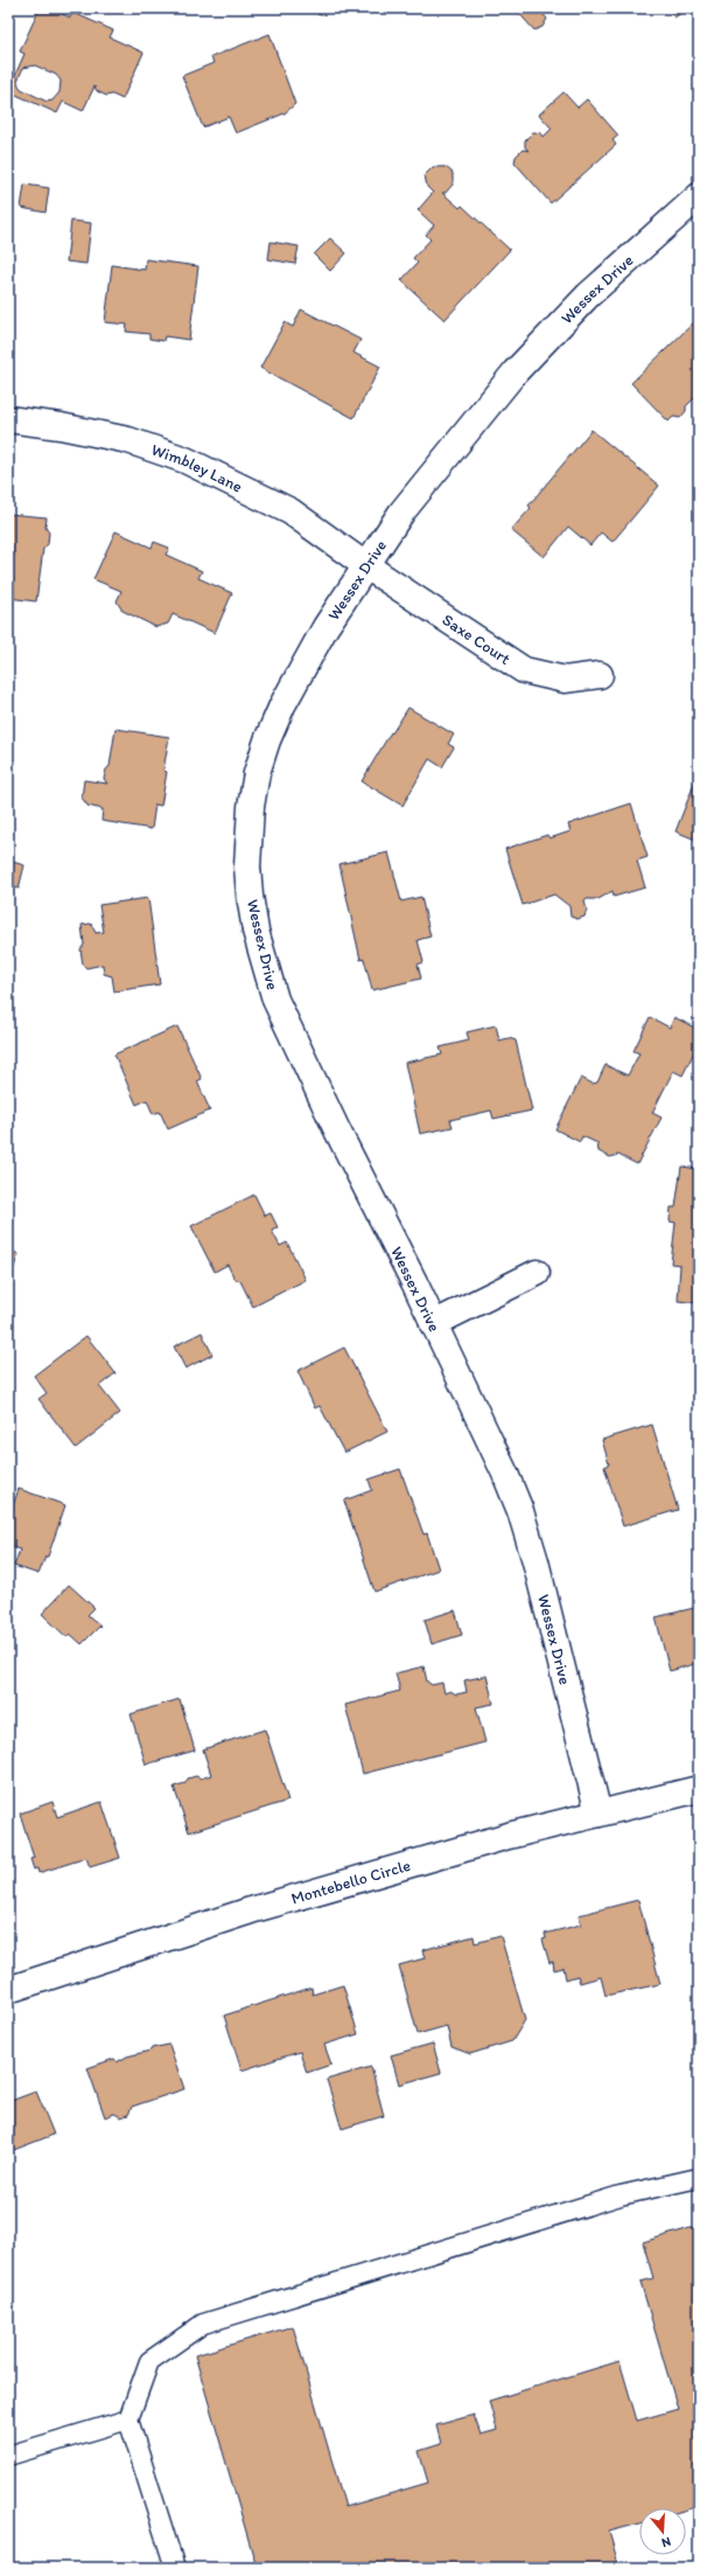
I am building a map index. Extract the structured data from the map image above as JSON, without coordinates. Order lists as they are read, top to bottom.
{
  "streets": {
    "street": [
      "Wessex Drive",
      "Wimbley Lane",
      "Saxe Court",
      "Montebello Circle"
    ]
  },
  "crossings": [
    ["Wessex Drive", "Wimbley Lane"],
    ["Wessex Drive", "Saxe Court"],
    ["Wessex Drive", "Montebello Circle"],
    ["Wimbley Lane", "Saxe Court"]
  ],
  "north": "bottom"
}
